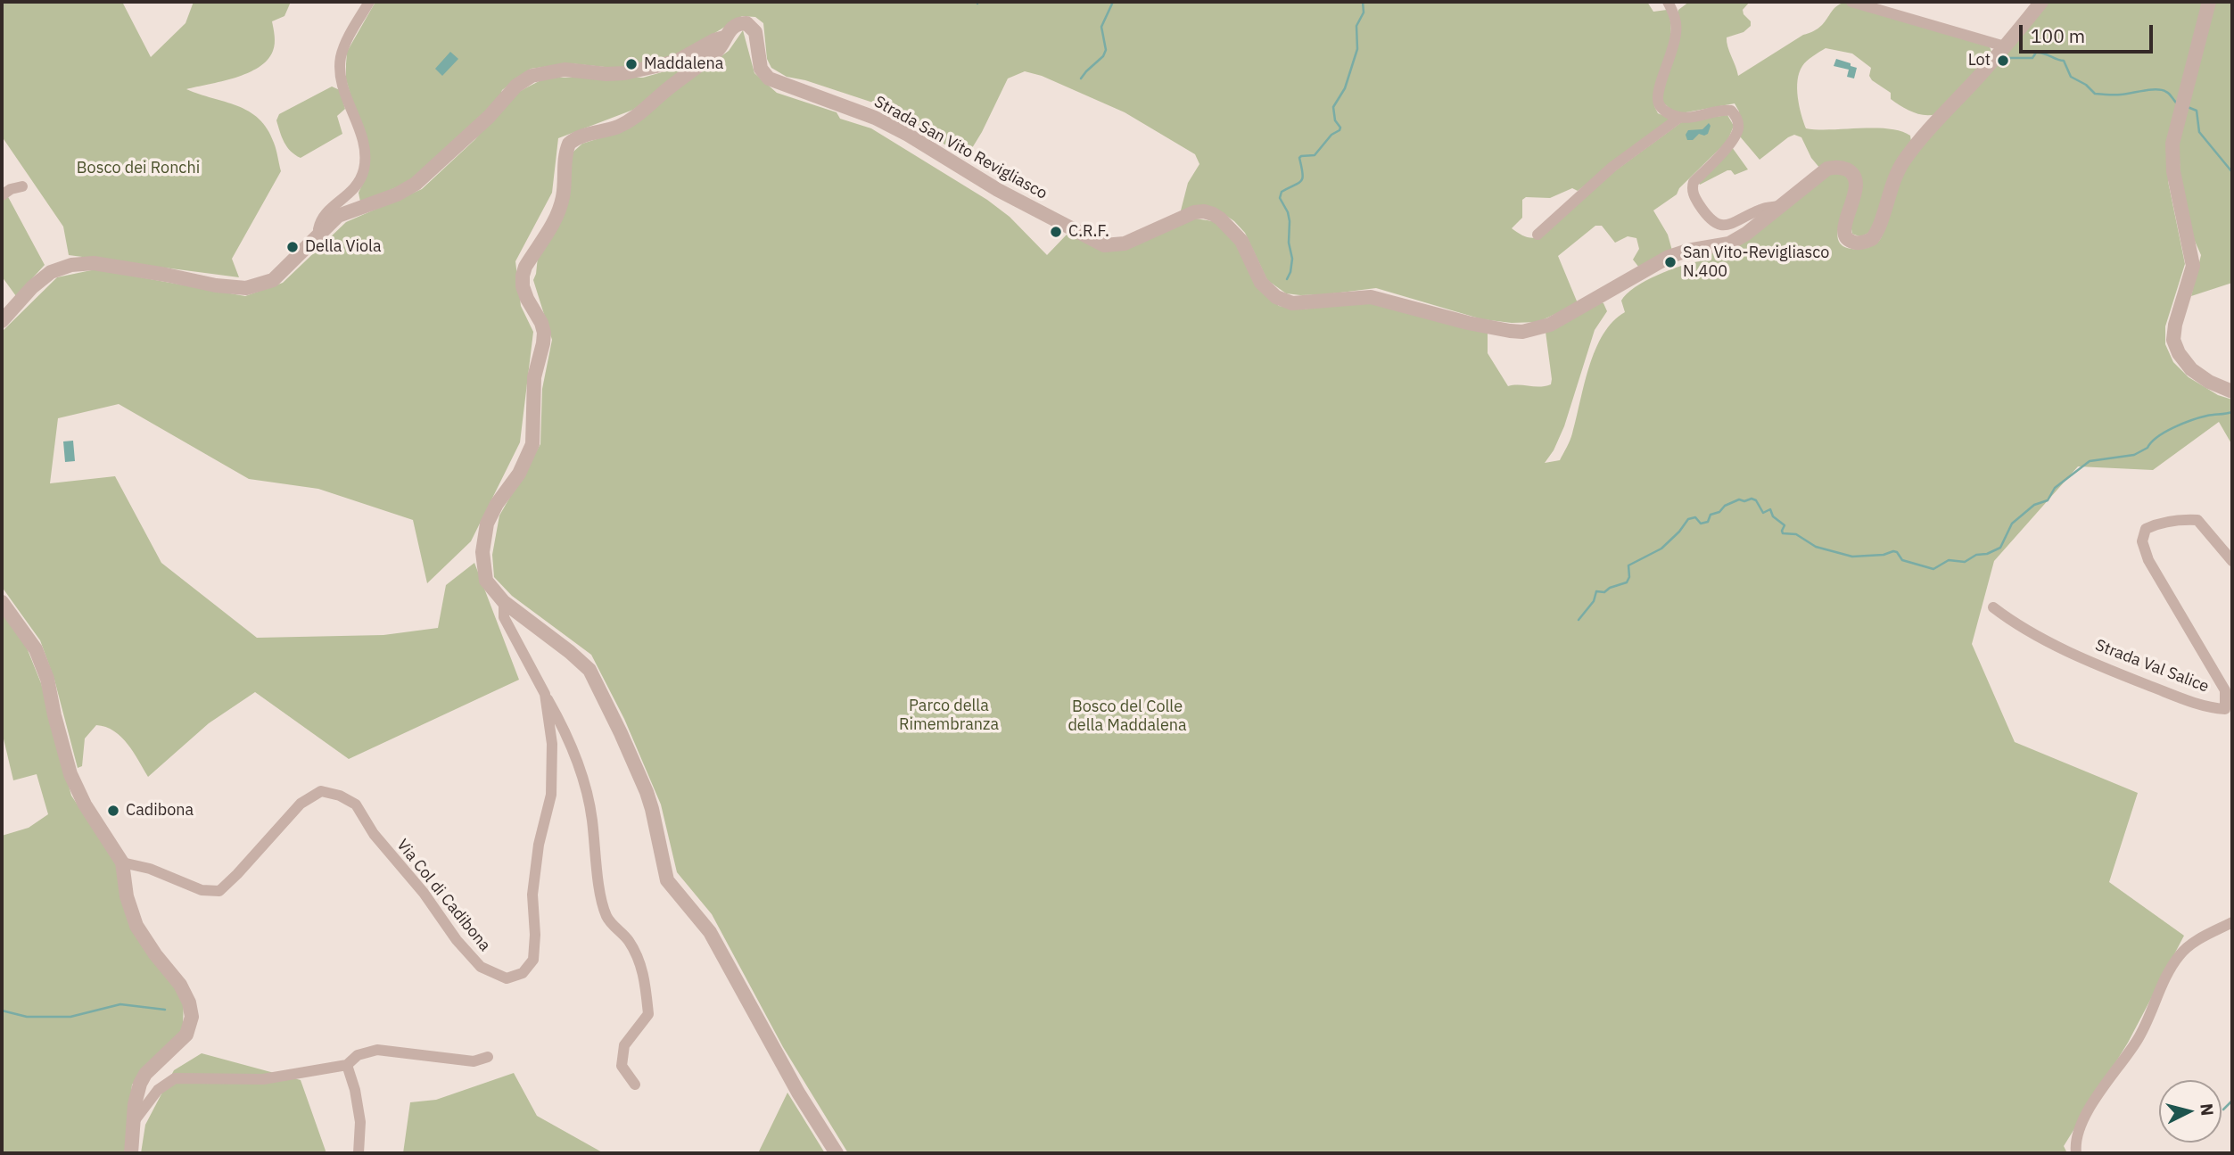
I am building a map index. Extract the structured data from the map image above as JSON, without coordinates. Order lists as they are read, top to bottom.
{
  "streets": {
    "street": ["Strada San Vito Revigliasco", "Strada Val Salice", "Via Col di Cadibona"]
  },
  "parks": ["Bosco dei Ronchi", "Parco della Rimembranza", "Bosco del Colle della Maddalena"],
  "places": [
    "Lot",
    "Maddalena",
    "C.R.F.",
    "Della Viola",
    "San Vito-Revigliasco N.400",
    "Cadibona"
  ],
  "scale_bar": "100 m",
  "north": "right"
}
